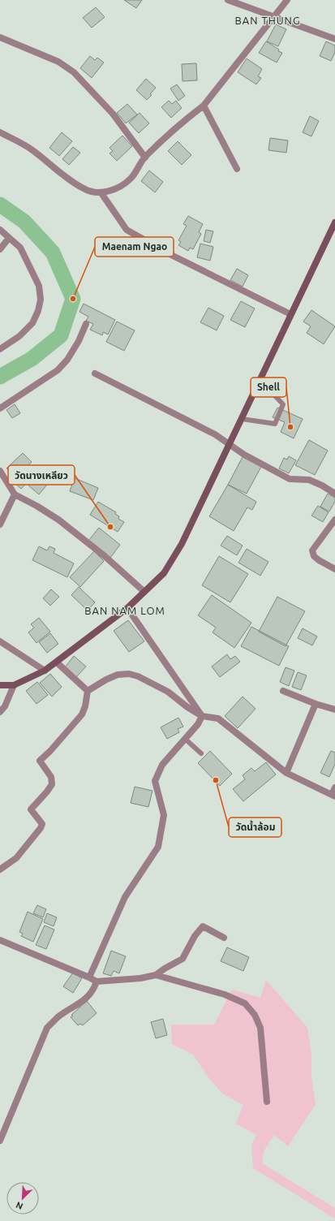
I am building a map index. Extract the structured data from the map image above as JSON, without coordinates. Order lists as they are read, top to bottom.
{
  "districts": ["BAN THUNG", "BAN NAM LOM"],
  "places": [
    "Maenam Ngao",
    "Shell",
    "วัดนางเหลียว",
    "วัดน้ำล้อม"
  ],
  "north": "bottom left"
}
